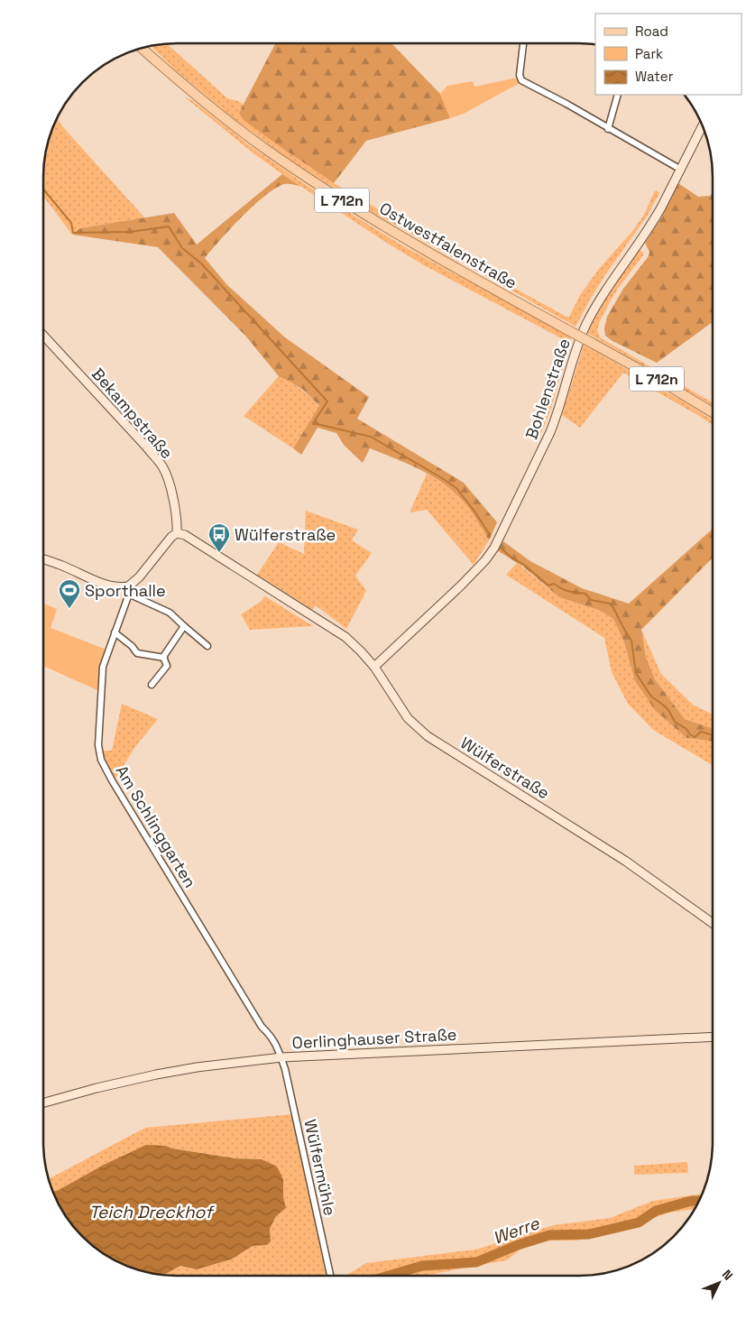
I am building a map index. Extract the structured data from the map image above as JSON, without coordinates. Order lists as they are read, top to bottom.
{
  "streets": {
    "main road": ["L 712n", "Ostwestfalenstraße"],
    "street": [
      "Bohlenstraße",
      "Bekampstraße",
      "Wülferstraße",
      "Am Schlinggarten",
      "Oerlinghauser Straße",
      "Wülfermühle"
    ]
  },
  "crossings": [
    ["Bohlenstraße", "Wülferstraße"],
    ["Bekampstraße", "Wülferstraße"],
    ["Am Schlinggarten", "Oerlinghauser Straße"],
    ["Am Schlinggarten", "Wülfermühle"],
    ["Oerlinghauser Straße", "Wülfermühle"]
  ],
  "water": ["Teich Dreckhof", "Werre"],
  "places": {
    "bus stop": ["Wülferstraße"],
    "sports": ["Sporthalle"]
  },
  "legend": ["Road", "Park", "Water"],
  "north": "top right"
}
